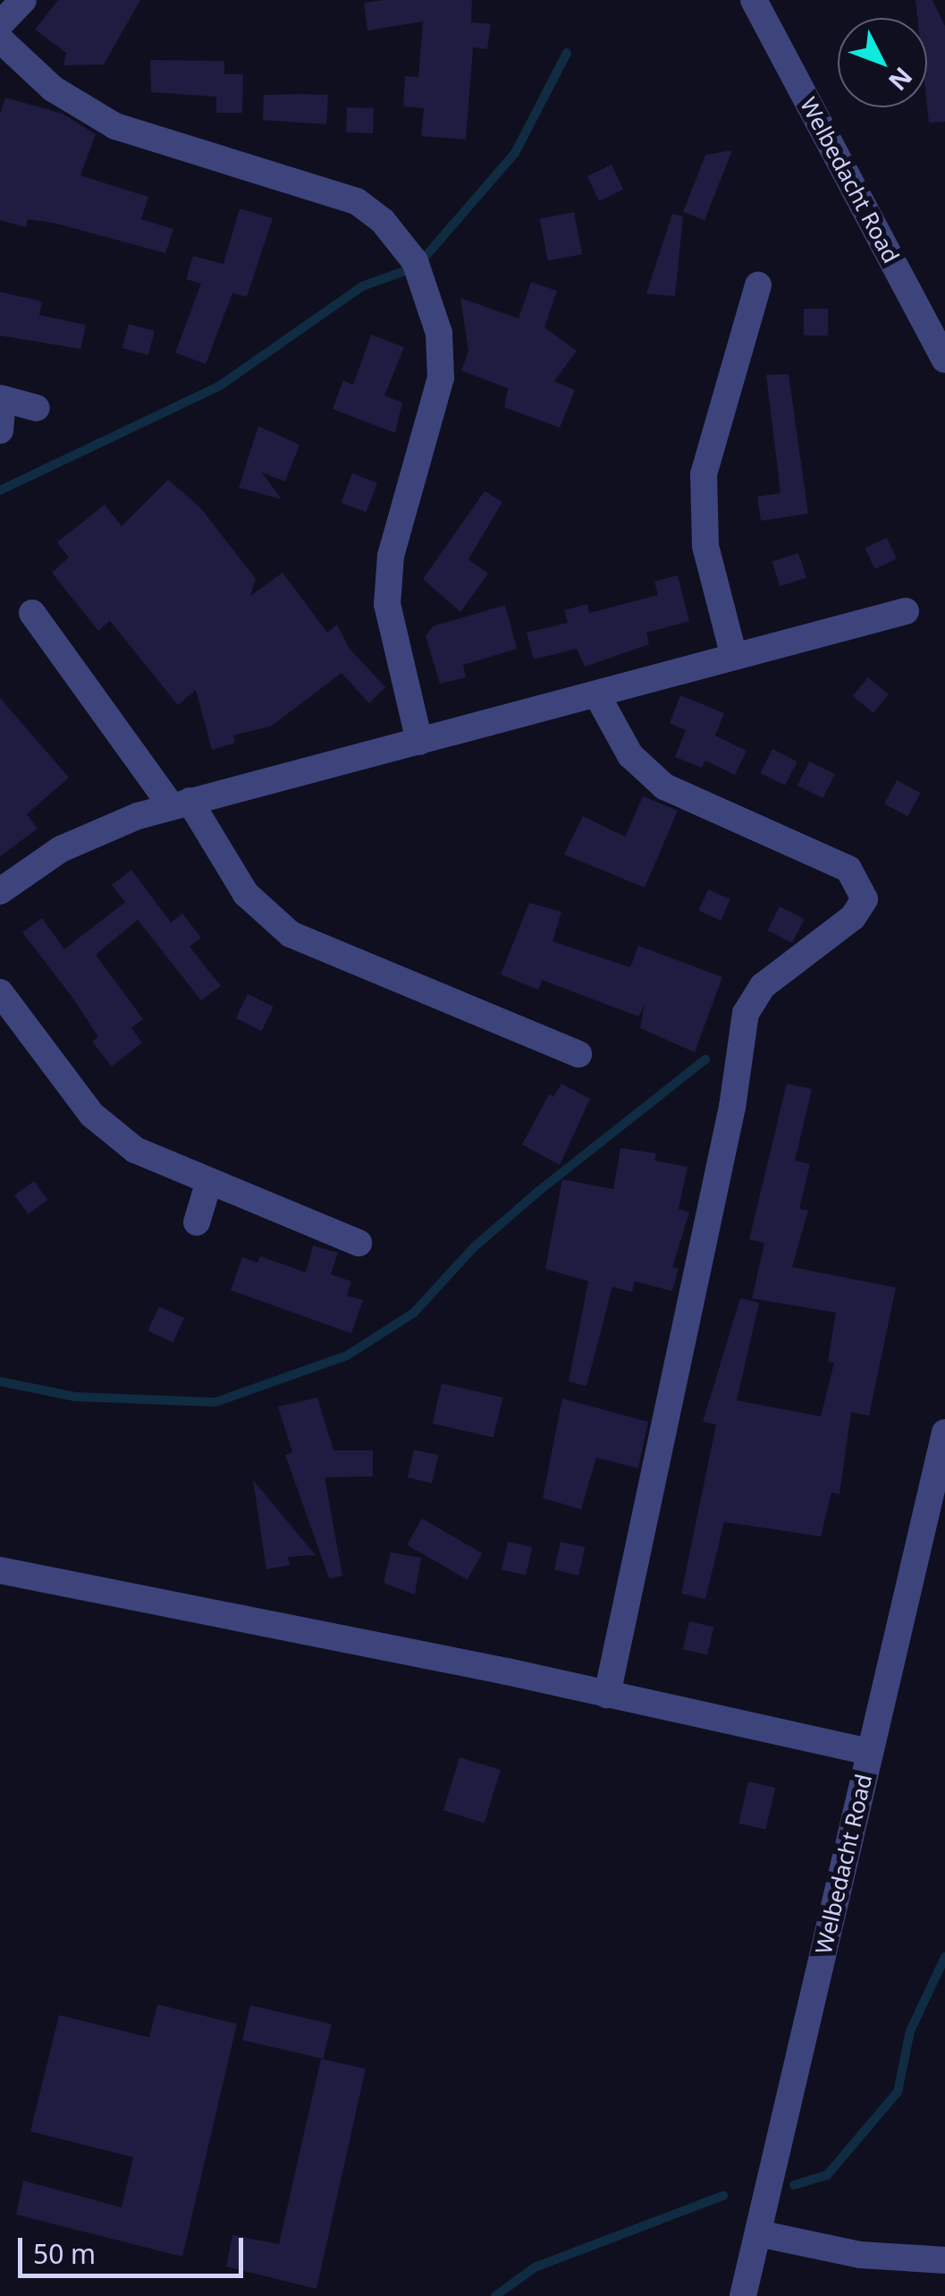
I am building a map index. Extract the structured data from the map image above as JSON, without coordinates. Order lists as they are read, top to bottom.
{
  "streets": {
    "street": ["Welbedacht Road"]
  },
  "scale_bar": "50 m",
  "north": "bottom right"
}
